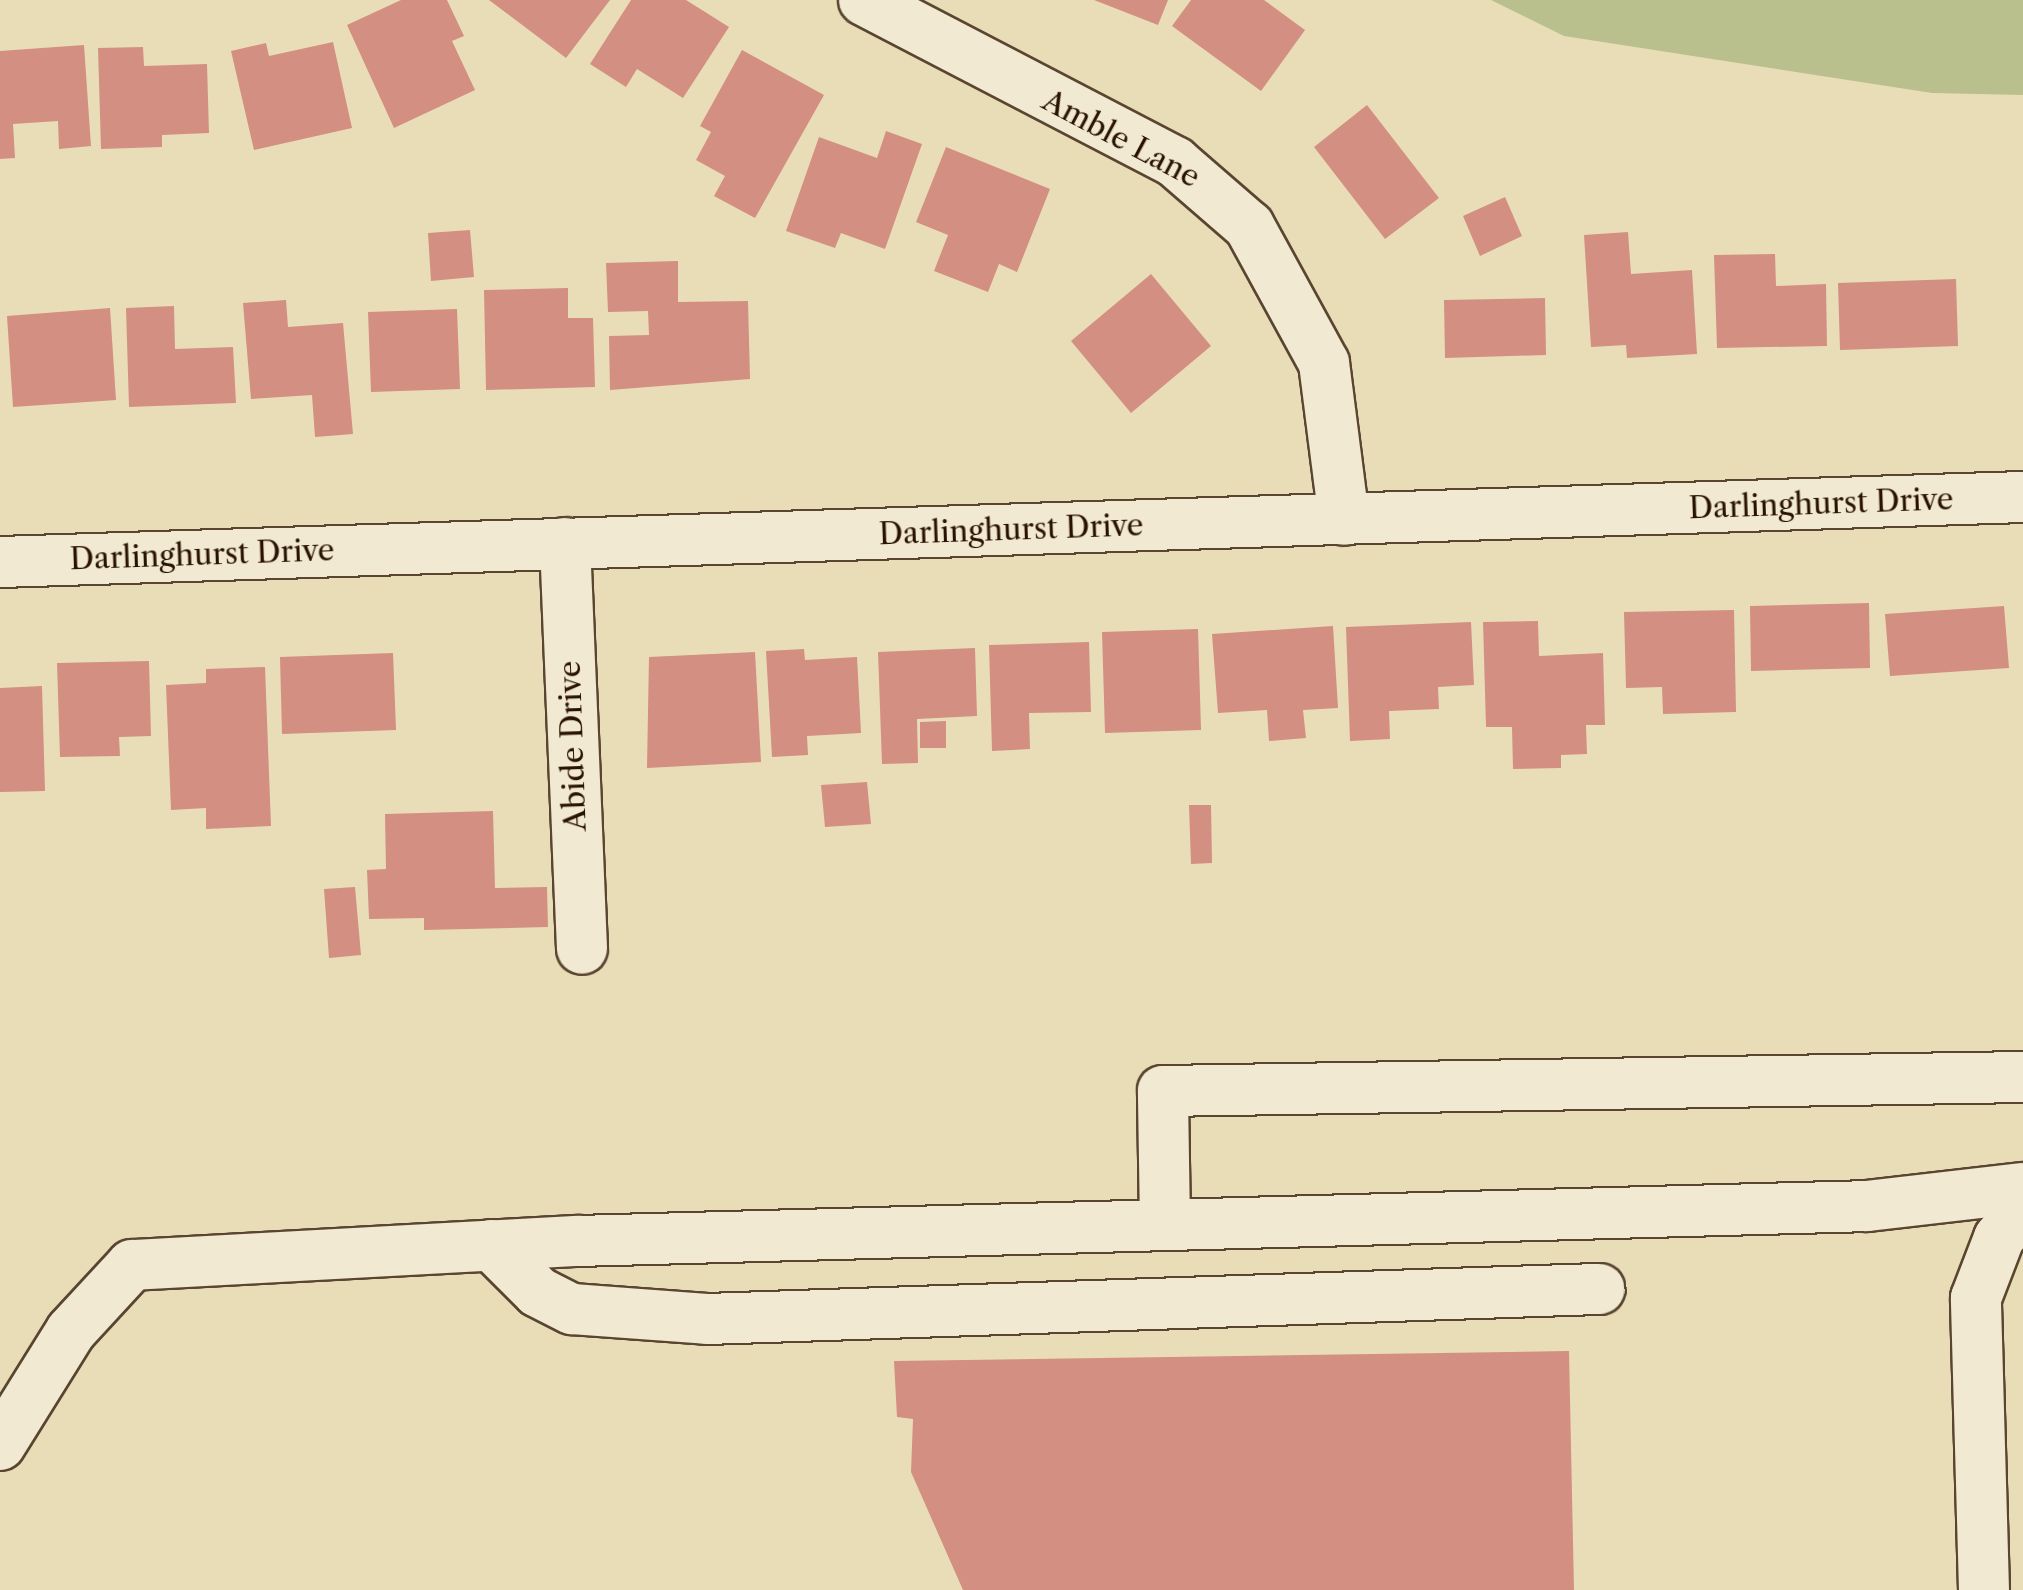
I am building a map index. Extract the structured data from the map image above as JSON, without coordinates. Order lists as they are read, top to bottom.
{
  "streets": {
    "street": ["Amble Lane", "Darlinghurst Drive", "Abide Drive"]
  },
  "crossings": [
    ["Amble Lane", "Darlinghurst Drive"],
    ["Darlinghurst Drive", "Abide Drive"]
  ]
}
